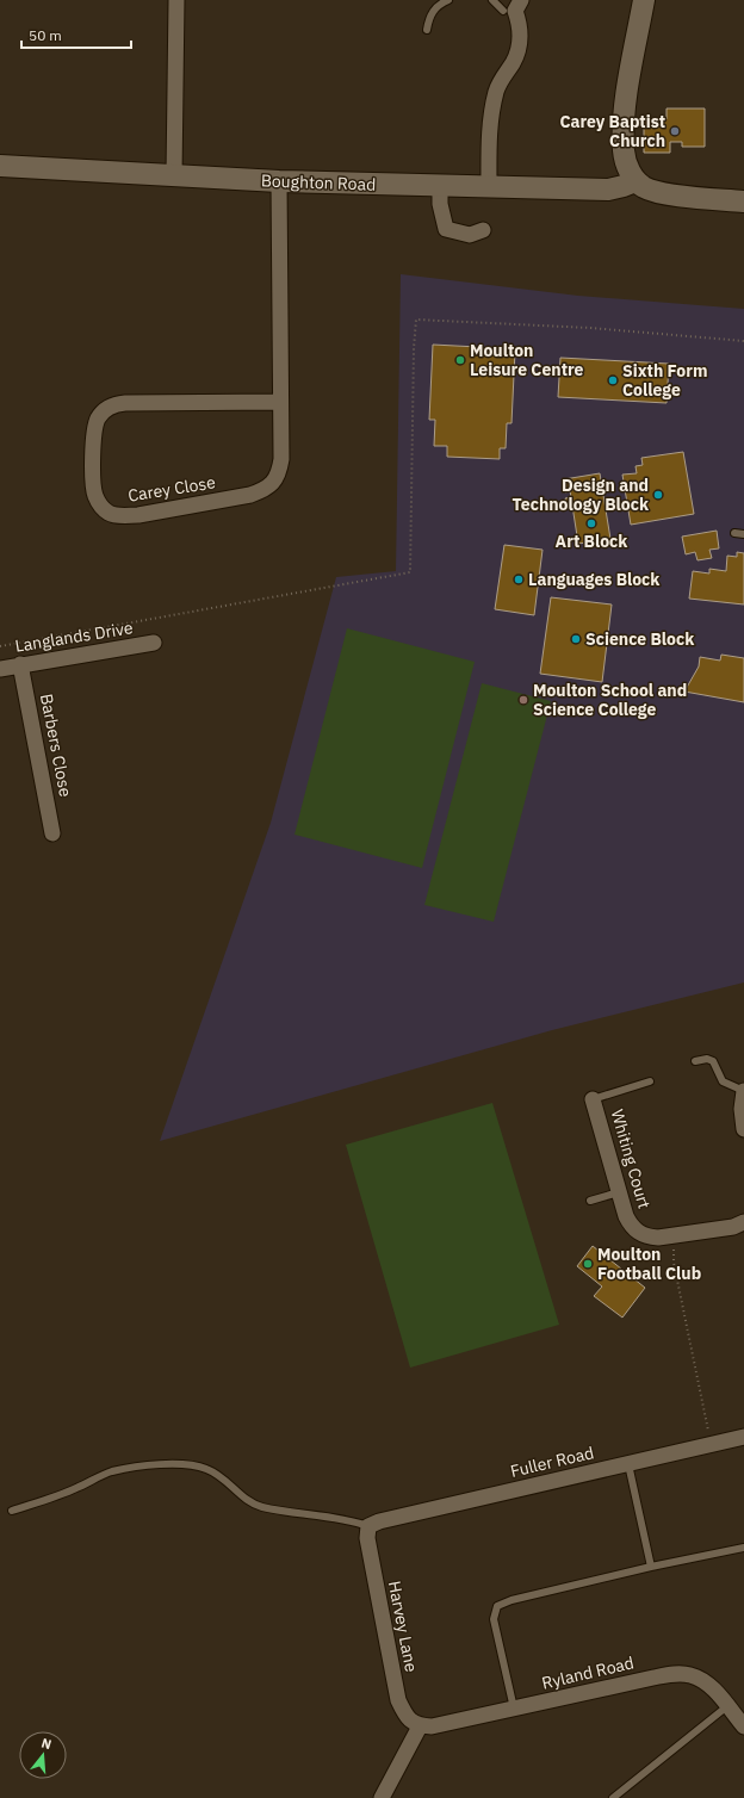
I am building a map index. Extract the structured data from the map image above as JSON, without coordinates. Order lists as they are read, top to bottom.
{
  "streets": {
    "street": [
      "Boughton Road",
      "Carey Close",
      "Langlands Drive",
      "Barbers Close",
      "Whiting Court",
      "Fuller Road",
      "Harvey Lane",
      "Ryland Road"
    ]
  },
  "crossings": [
    ["Boughton Road", "Carey Close"],
    ["Langlands Drive", "Barbers Close"],
    ["Fuller Road", "Harvey Lane"],
    ["Harvey Lane", "Ryland Road"]
  ],
  "places": [
    "Carey Baptist Church",
    "Moulton Leisure Centre",
    "Sixth Form College",
    "Design and Technology Block",
    "Art Block",
    "Languages Block",
    "Science Block",
    "Moulton School and Science College",
    "Moulton Football Club"
  ],
  "scale_bar": "50 m",
  "north": "top"
}
